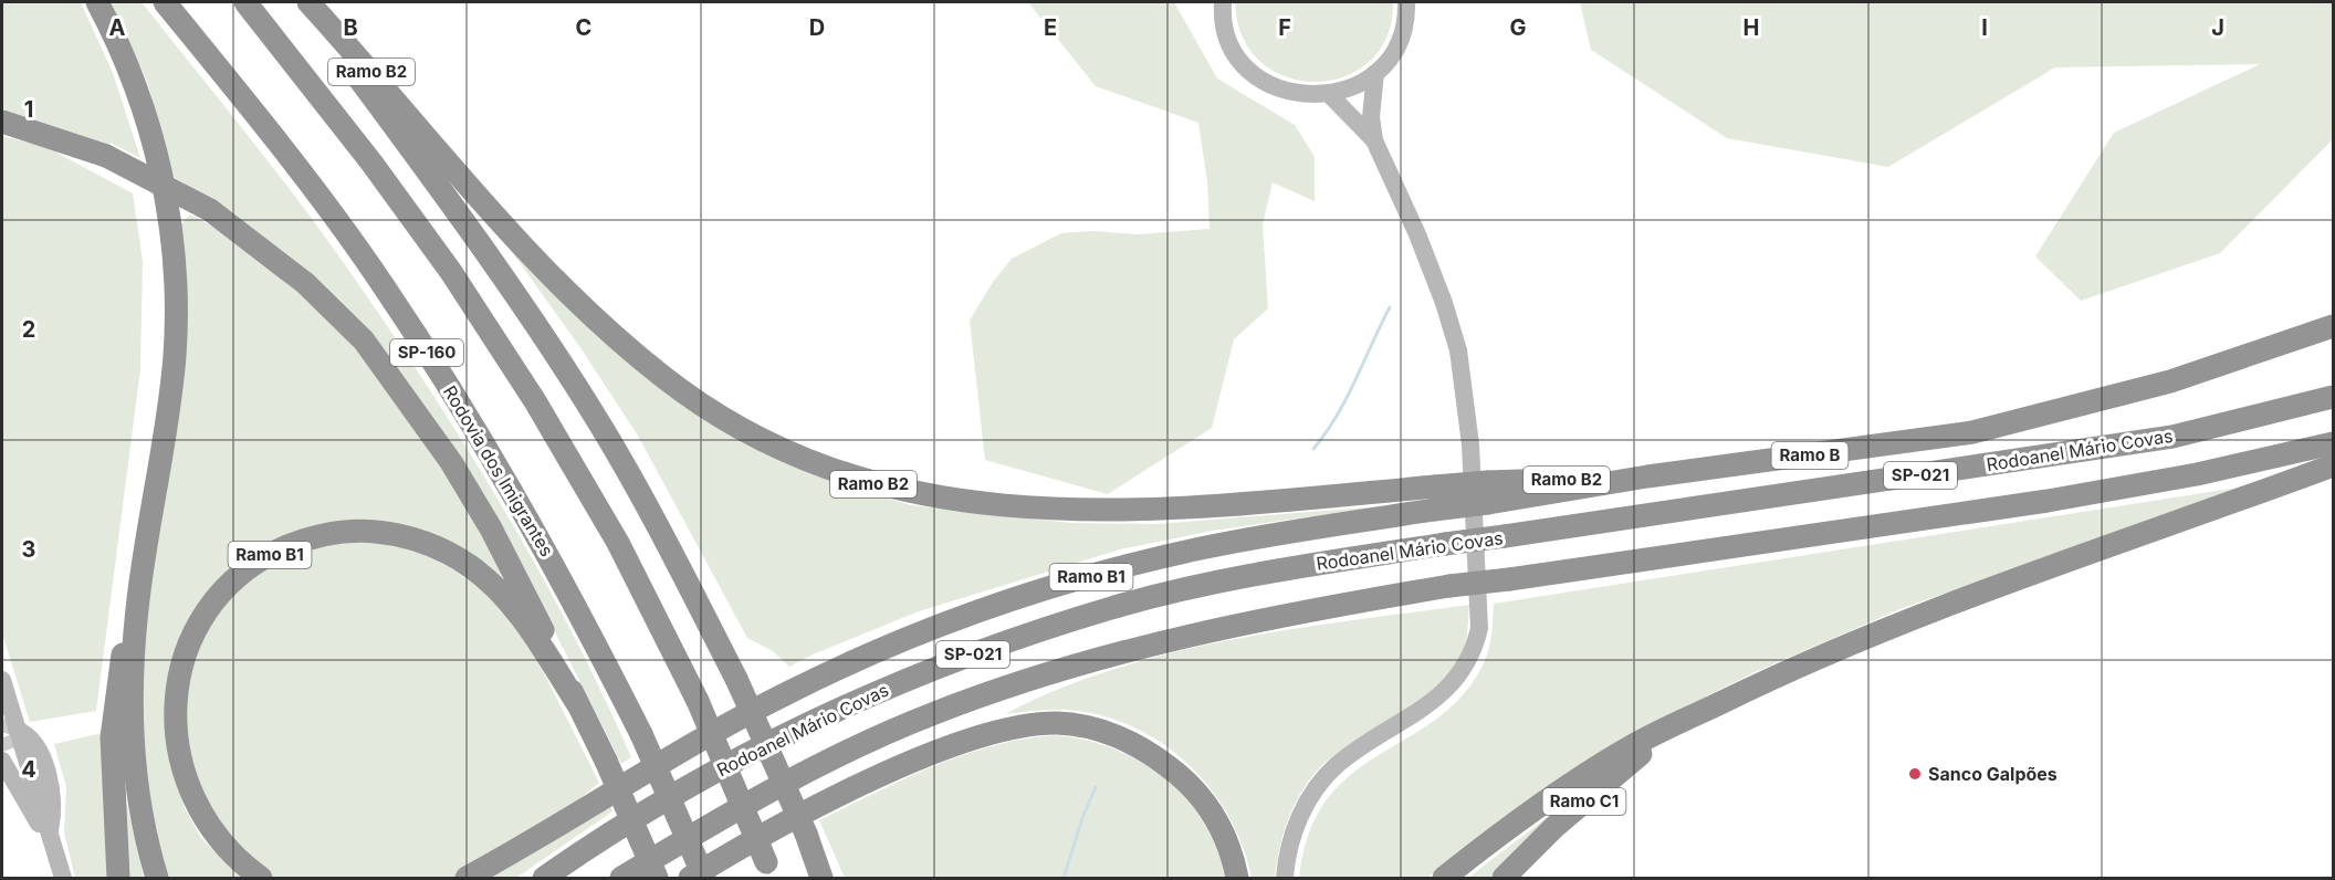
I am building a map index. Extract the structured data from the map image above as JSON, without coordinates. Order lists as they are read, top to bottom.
{
  "streets": {
    "highway": [
      "Ramo B2",
      "SP-160",
      "Rodoanel Mário Covas",
      "Ramo B",
      "Rodovia dos Imigrantes",
      "SP-021",
      "Ramo B1",
      "Ramo C1"
    ]
  },
  "crossings": [
    ["Ramo B2", "Ramo B"],
    ["Ramo B2", "Ramo B1"]
  ],
  "places": ["Sanco Galpões"],
  "grid": {
    "columns": [
      "A",
      "B",
      "C",
      "D",
      "E",
      "F",
      "G",
      "H",
      "I",
      "J"
    ],
    "rows": [
      "1",
      "2",
      "3",
      "4"
    ]
  }
}
